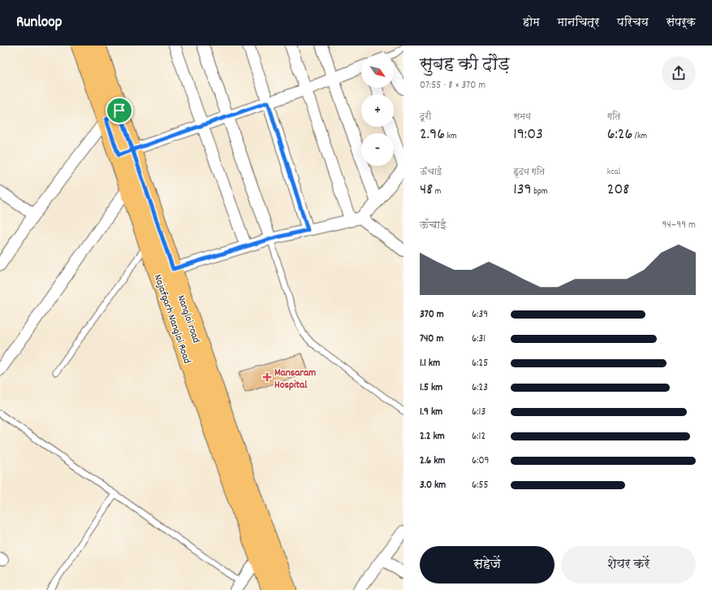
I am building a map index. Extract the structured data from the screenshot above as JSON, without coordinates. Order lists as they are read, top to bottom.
{
  "streets": {
    "main road": ["Najafgarh Nangloi Road", "Nangloi road"]
  },
  "crossings": [
    ["Najafgarh Nangloi Road", "Nangloi road"]
  ],
  "places": {
    "health": ["Mansaram Hospital"]
  },
  "north": "bottom right",
  "page": {
    "header": "Runloop",
    "nav": [
      "होम",
      "मानचित्र",
      "परिचय",
      "संपर्क"
    ],
    "heading": ["सुबह की दौड़", "07:55 · 8 × 370 m"],
    "map_buttons": ["+", "−"],
    "stats": [
      ["दूरी", "2.96 km"],
      ["समय", "19:03"],
      ["गति", "6:26 /km"],
      ["ऊँचाई", "48 m"],
      ["हृदय गति", "139 bpm"],
      ["kcal", "208"]
    ],
    "chart": ["ऊँचाई", "94–99 m"],
    "list": [
      {
        "name": "370 m",
        "note": "6:39"
      },
      {
        "name": "740 m",
        "note": "6:31"
      },
      {
        "name": "1.1 km",
        "note": "6:25"
      },
      {
        "name": "1.5 km",
        "note": "6:23"
      },
      {
        "name": "1.9 km",
        "note": "6:13"
      },
      {
        "name": "2.2 km",
        "note": "6:12"
      },
      {
        "name": "2.6 km",
        "note": "6:09"
      },
      {
        "name": "3.0 km",
        "note": "6:55"
      }
    ],
    "buttons": ["सहेजें", "शेयर करें"]
  }
}
